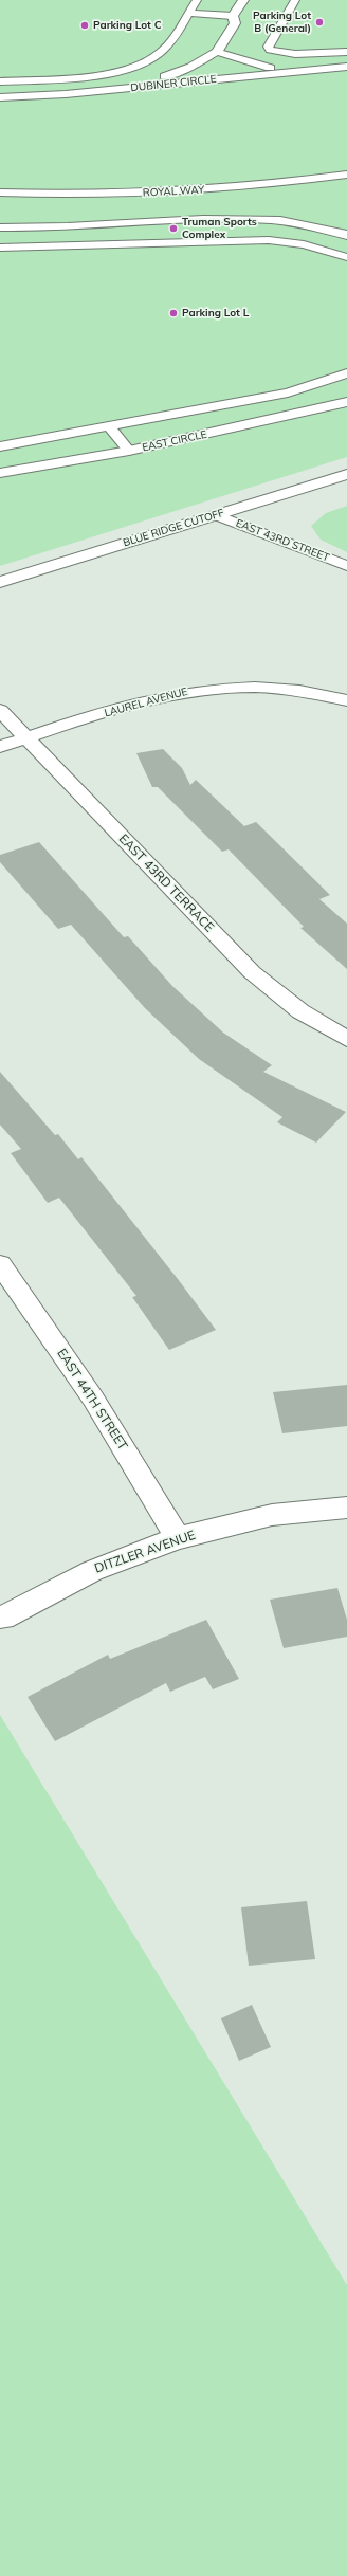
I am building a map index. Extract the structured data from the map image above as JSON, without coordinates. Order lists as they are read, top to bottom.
{
  "streets": {
    "street": [
      "DUBINER CIRCLE",
      "ROYAL WAY",
      "EAST CIRCLE",
      "BLUE RIDGE CUTOFF",
      "EAST 43RD STREET",
      "LAUREL AVENUE",
      "EAST 43RD TERRACE",
      "EAST 44TH STREET",
      "DITZLER AVENUE"
    ]
  },
  "crossings": [
    ["BLUE RIDGE CUTOFF", "EAST 43RD STREET"],
    ["LAUREL AVENUE", "EAST 43RD TERRACE"],
    ["EAST 44TH STREET", "DITZLER AVENUE"]
  ],
  "places": [
    "Parking Lot B (General)",
    "Parking Lot C",
    "Truman Sports Complex",
    "Parking Lot L"
  ]
}
